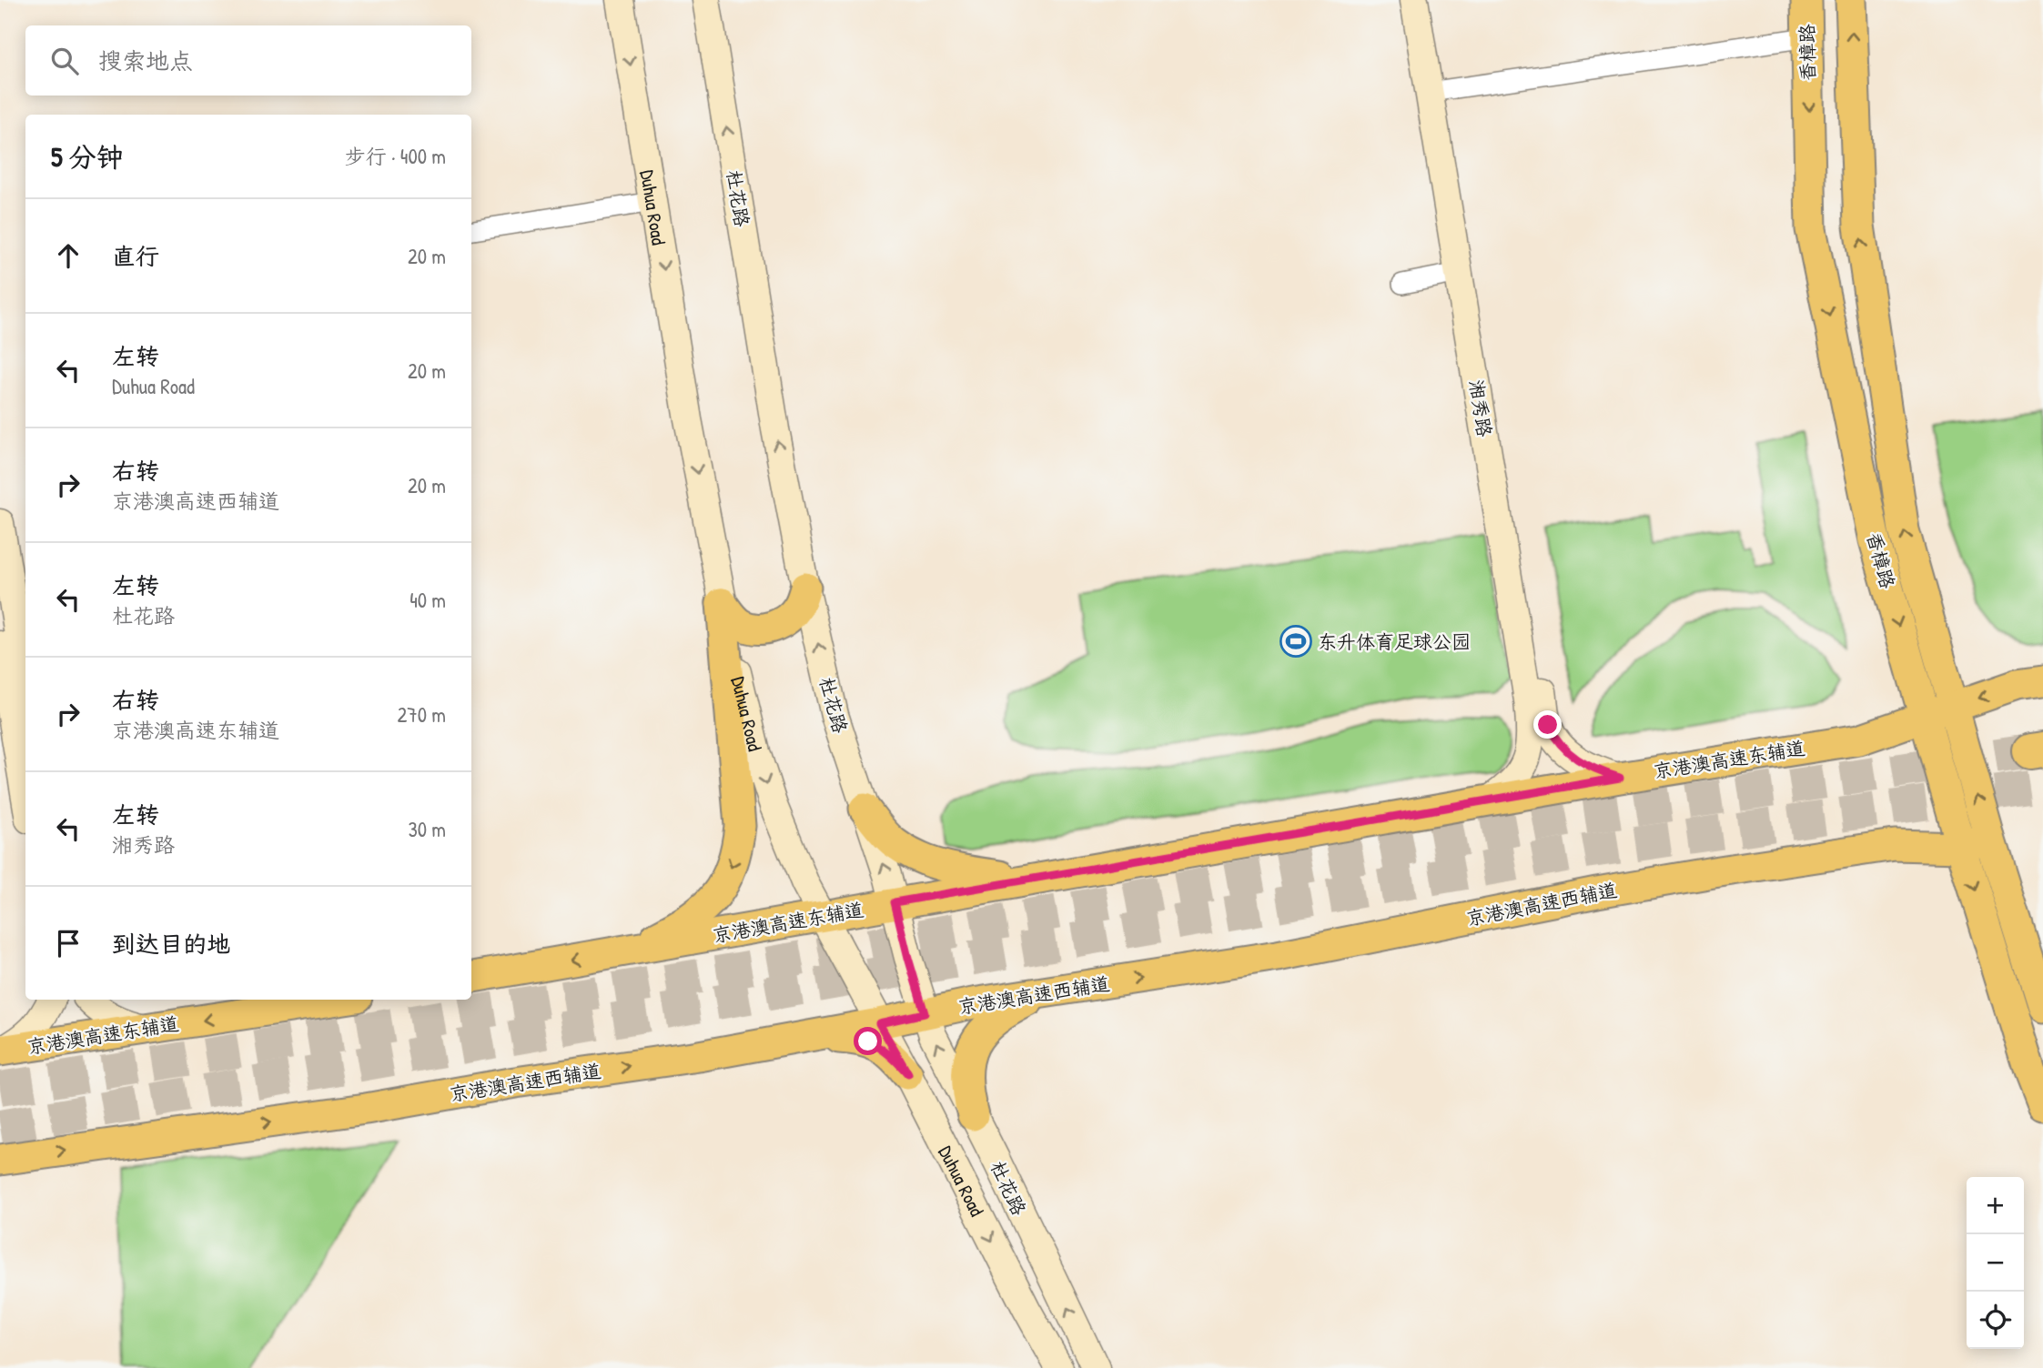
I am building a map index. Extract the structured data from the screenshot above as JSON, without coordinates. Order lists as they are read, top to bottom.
{
  "streets": {
    "main road": ["香樟路", "京港澳高速东辅道", "京港澳高速西辅道"],
    "street": ["杜花路", "Duhua Road", "湘秀路"]
  },
  "crossings": [
    ["香樟路", "京港澳高速东辅道"],
    ["香樟路", "京港澳高速西辅道"],
    ["杜花路", "京港澳高速东辅道"],
    ["杜花路", "京港澳高速西辅道"],
    ["Duhua Road", "京港澳高速东辅道"],
    ["Duhua Road", "京港澳高速西辅道"],
    ["湘秀路", "京港澳高速东辅道"]
  ],
  "one_way": ["杜花路", "Duhua Road", "京港澳高速西辅道"],
  "places": {
    "sports": ["东升体育足球公园"]
  },
  "page": {
    "search": "搜索地点",
    "heading": ["5 分钟", "步行 · 400 m"],
    "list": [
      ["直行", "20 m"],
      ["左转", "Duhua Road", "20 m"],
      ["右转", "京港澳高速西辅道", "20 m"],
      ["左转", "杜花路", "40 m"],
      ["右转", "京港澳高速东辅道", "270 m"],
      ["左转", "湘秀路", "30 m"],
      "到达目的地"
    ],
    "map_buttons": ["+", "−"]
  }
}
